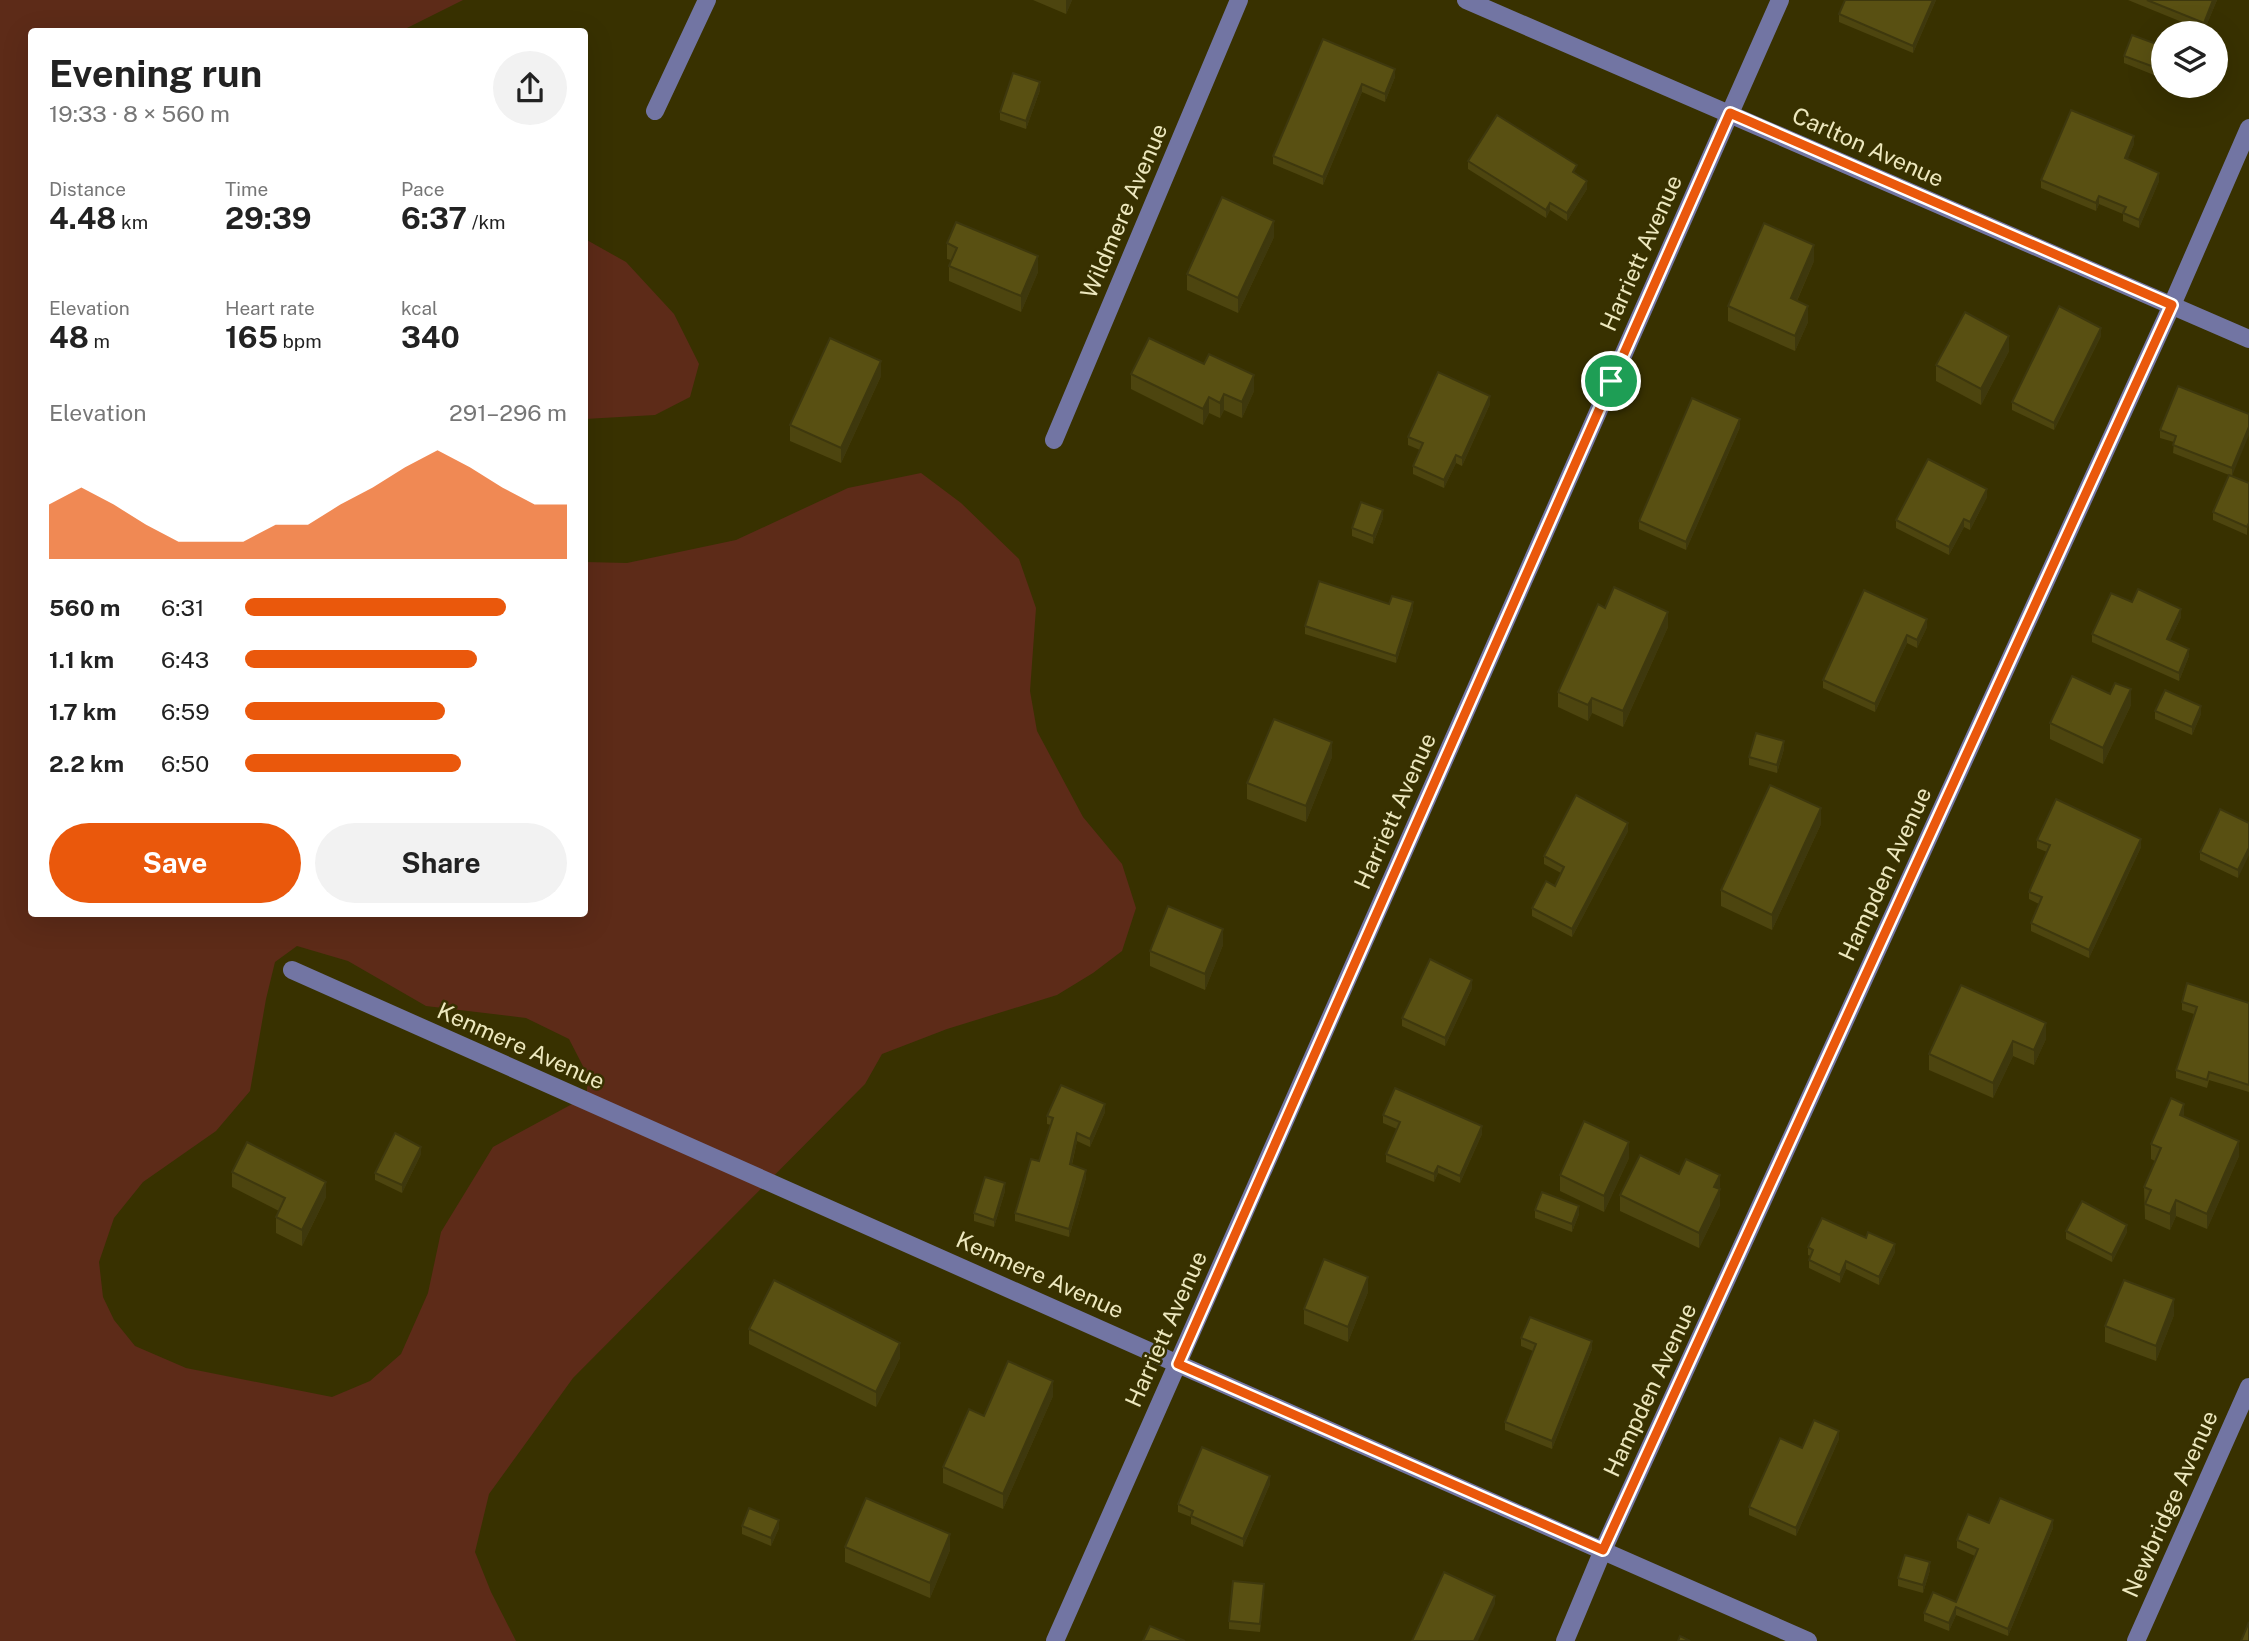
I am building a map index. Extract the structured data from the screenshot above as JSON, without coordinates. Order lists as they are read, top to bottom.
{
  "streets": {
    "street": [
      "Carlton Avenue",
      "Wildmere Avenue",
      "Harriett Avenue",
      "Hampden Avenue",
      "Kenmere Avenue",
      "Newbridge Avenue"
    ]
  },
  "crossings": [
    ["Carlton Avenue", "Harriett Avenue"],
    ["Carlton Avenue", "Hampden Avenue"],
    ["Harriett Avenue", "Kenmere Avenue"],
    ["Hampden Avenue", "Kenmere Avenue"]
  ],
  "page": {
    "heading": ["Evening run", "19:33 · 8 × 560 m"],
    "stats": [
      ["Distance", "4.48 km"],
      ["Time", "29:39"],
      ["Pace", "6:37 /km"],
      ["Elevation", "48 m"],
      ["Heart rate", "165 bpm"],
      ["kcal", "340"]
    ],
    "chart": ["Elevation", "291–296 m"],
    "list": [
      {
        "name": "560 m",
        "note": "6:31"
      },
      {
        "name": "1.1 km",
        "note": "6:43"
      },
      {
        "name": "1.7 km",
        "note": "6:59"
      },
      {
        "name": "2.2 km",
        "note": "6:50"
      }
    ],
    "buttons": ["Save", "Share"]
  }
}
